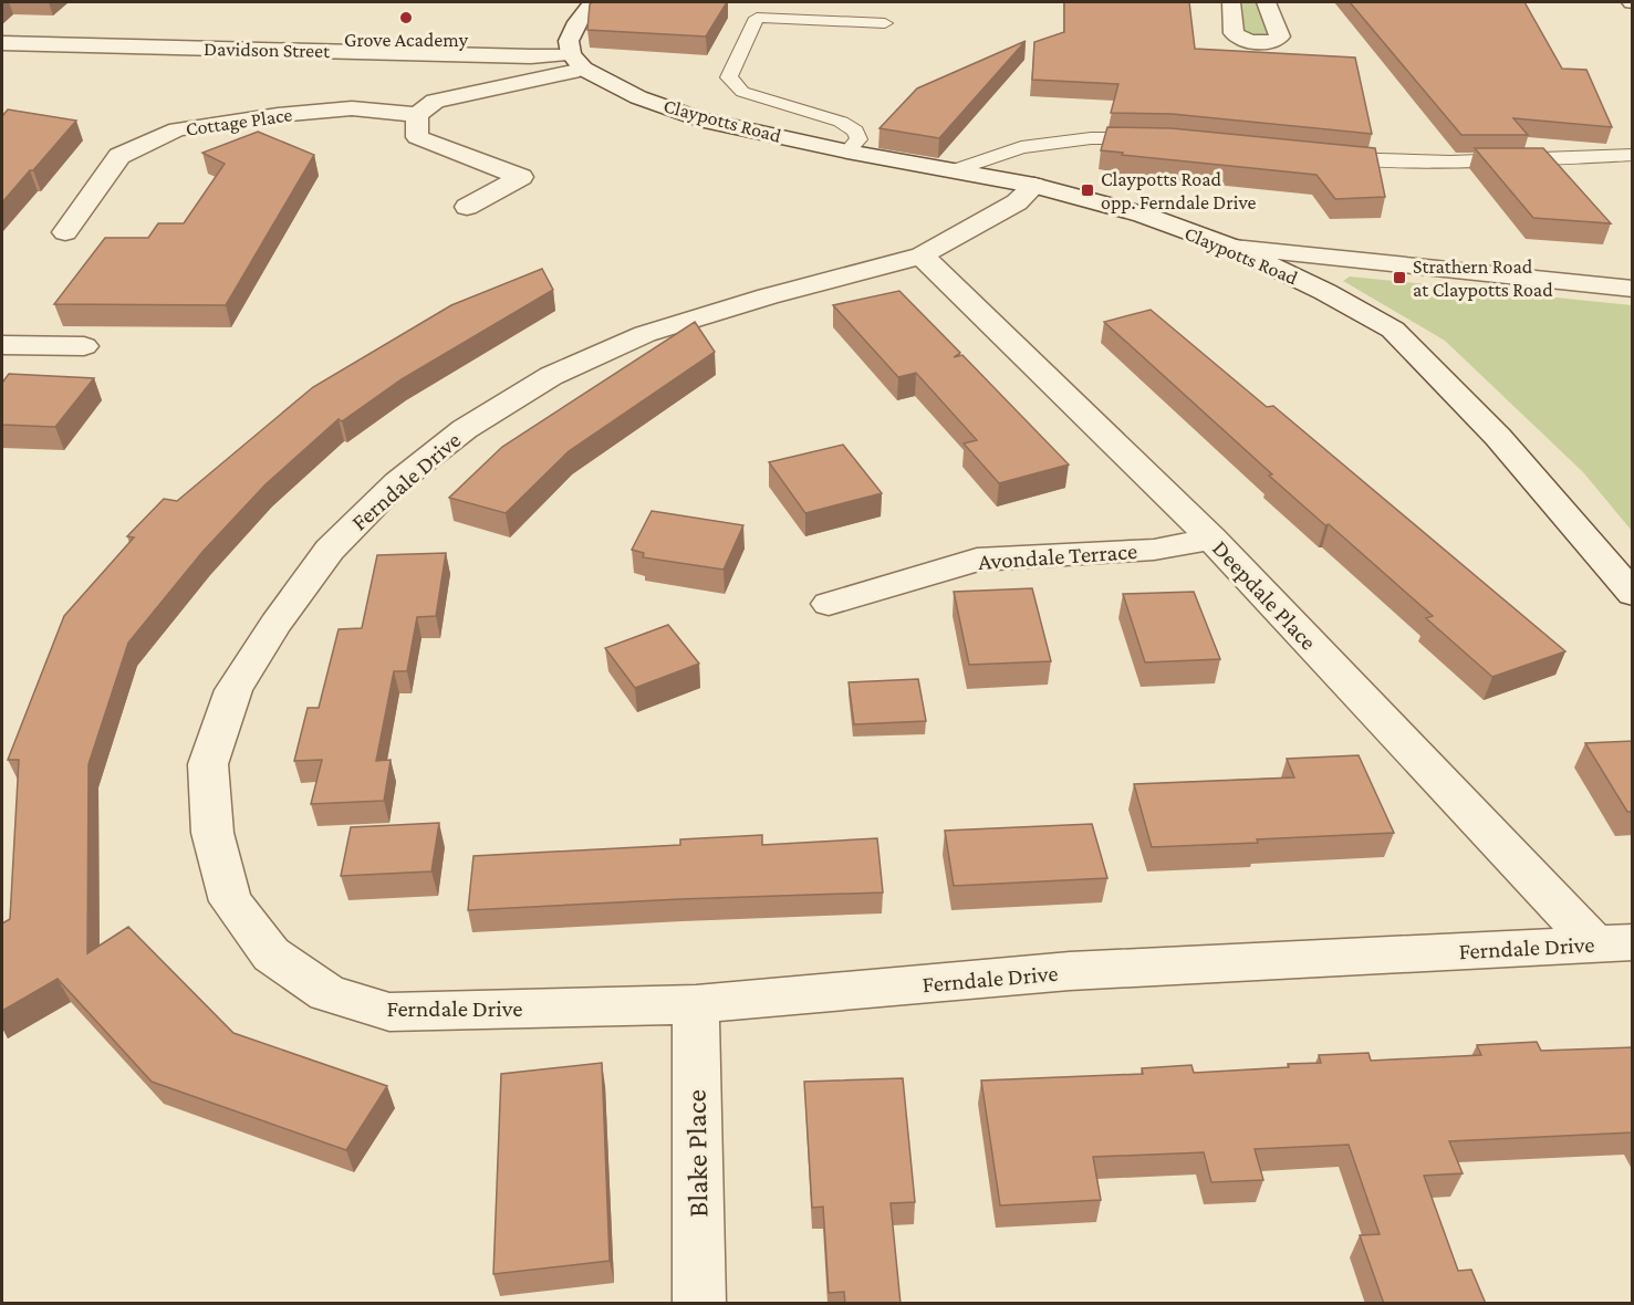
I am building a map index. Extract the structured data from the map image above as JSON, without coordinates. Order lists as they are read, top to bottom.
{
  "streets": {
    "street": [
      "Davidson Street",
      "Claypotts Road",
      "Cottage Place",
      "Ferndale Drive",
      "Avondale Terrace",
      "Deepdale Place",
      "Blake Place"
    ]
  },
  "crossings": [
    ["Davidson Street", "Claypotts Road"],
    ["Claypotts Road", "Ferndale Drive"],
    ["Ferndale Drive", "Deepdale Place"],
    ["Ferndale Drive", "Blake Place"],
    ["Avondale Terrace", "Deepdale Place"]
  ],
  "places": {
    "other": ["Grove Academy"],
    "transit": ["Claypotts Road opp. Ferndale Drive", "Strathern Road at Claypotts Road"]
  }
}
